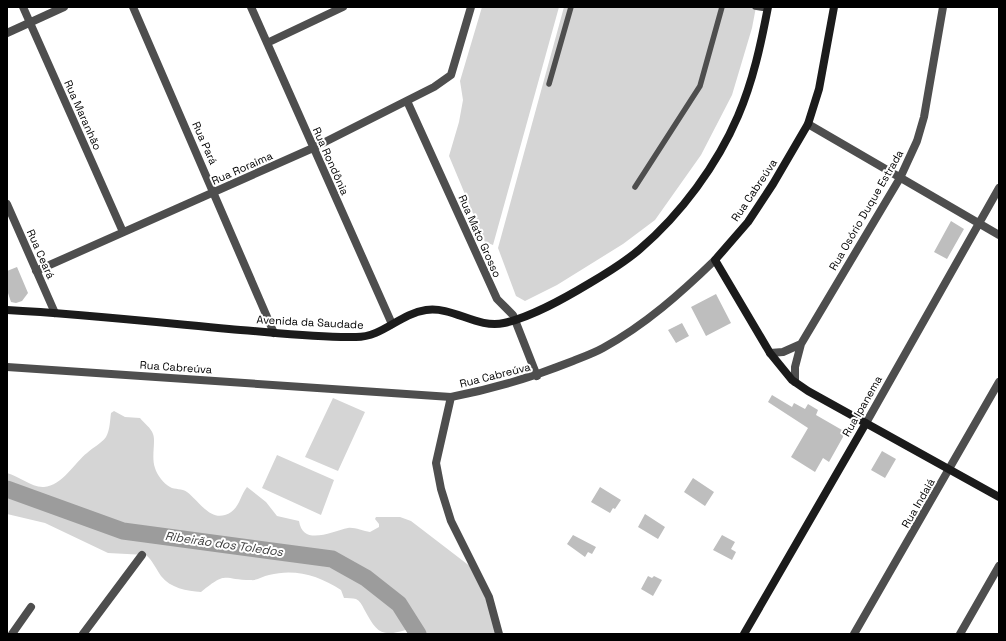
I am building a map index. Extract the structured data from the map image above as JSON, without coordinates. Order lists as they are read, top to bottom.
{
  "streets": {
    "street": [
      "Rua Maranhão",
      "Rua Pará",
      "Rua Rondônia",
      "Rua Roraima",
      "Rua Cabreúva",
      "Rua Osório Duque Estrada",
      "Rua Mato Grosso",
      "Rua Ceará",
      "Avenida da Saudade",
      "Rua Ipanema",
      "Rua Indaiá"
    ]
  },
  "crossings": [
    ["Rua Maranhão", "Rua Roraima"],
    ["Rua Pará", "Rua Roraima"],
    ["Rua Pará", "Avenida da Saudade"],
    ["Rua Rondônia", "Rua Roraima"],
    ["Rua Rondônia", "Avenida da Saudade"],
    ["Rua Roraima", "Rua Mato Grosso"],
    ["Rua Roraima", "Rua Ceará"],
    ["Rua Cabreúva", "Rua Mato Grosso"],
    ["Rua Mato Grosso", "Avenida da Saudade"],
    ["Rua Ceará", "Avenida da Saudade"]
  ],
  "water": ["Ribeirão dos Toledos"]
}
